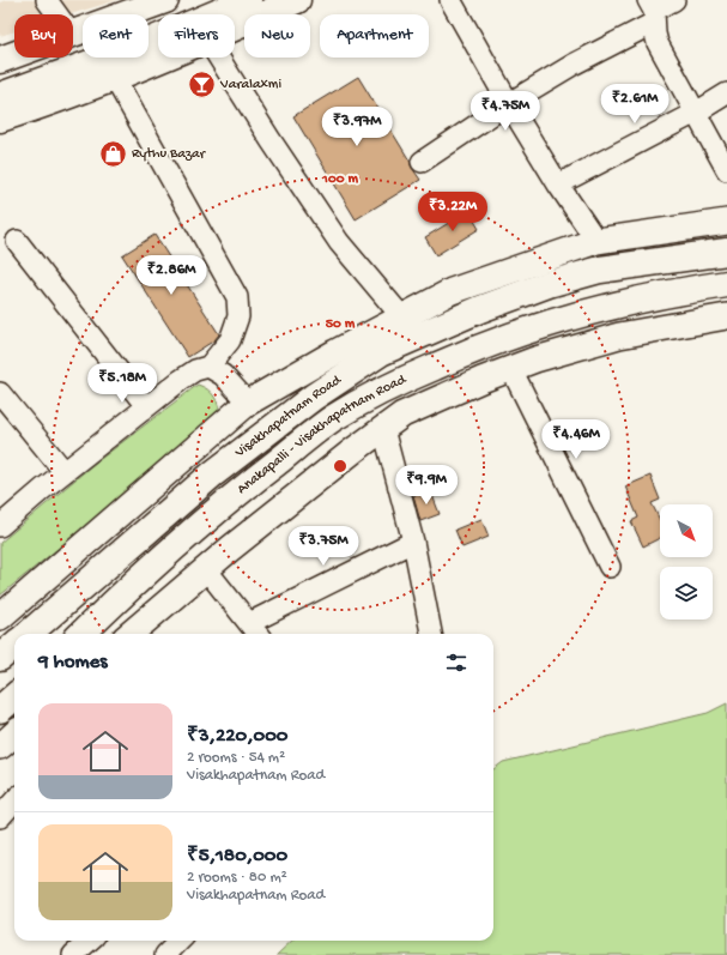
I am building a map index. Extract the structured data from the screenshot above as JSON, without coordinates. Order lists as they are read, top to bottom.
{
  "streets": {
    "main road": ["Visakhapatnam Road", "Anakapalli - Visakhapatnam Road"]
  },
  "places": {
    "bar": ["Varalaxmi"],
    "shop": ["Rythu Bazar"]
  },
  "north": "bottom right",
  "page": {
    "chip": [
      "Buy",
      "Rent",
      "Filters",
      "New",
      "Apartment"
    ],
    "price": [
      "₹2.61M",
      "₹4.75M",
      "₹3.97M",
      "₹3.22M",
      "₹2.86M",
      "₹5.18M",
      "₹4.46M",
      "₹9.9M",
      "₹3.75M"
    ],
    "heading": "9 homes",
    "list": [
      {
        "name": "₹3,220,000",
        "note": "2 rooms · 54 m² · Visakhapatnam Road"
      },
      {
        "name": "₹5,180,000",
        "note": "2 rooms · 80 m² · Visakhapatnam Road"
      }
    ]
  },
  "rings": ["100 m", "50 m"]
}
